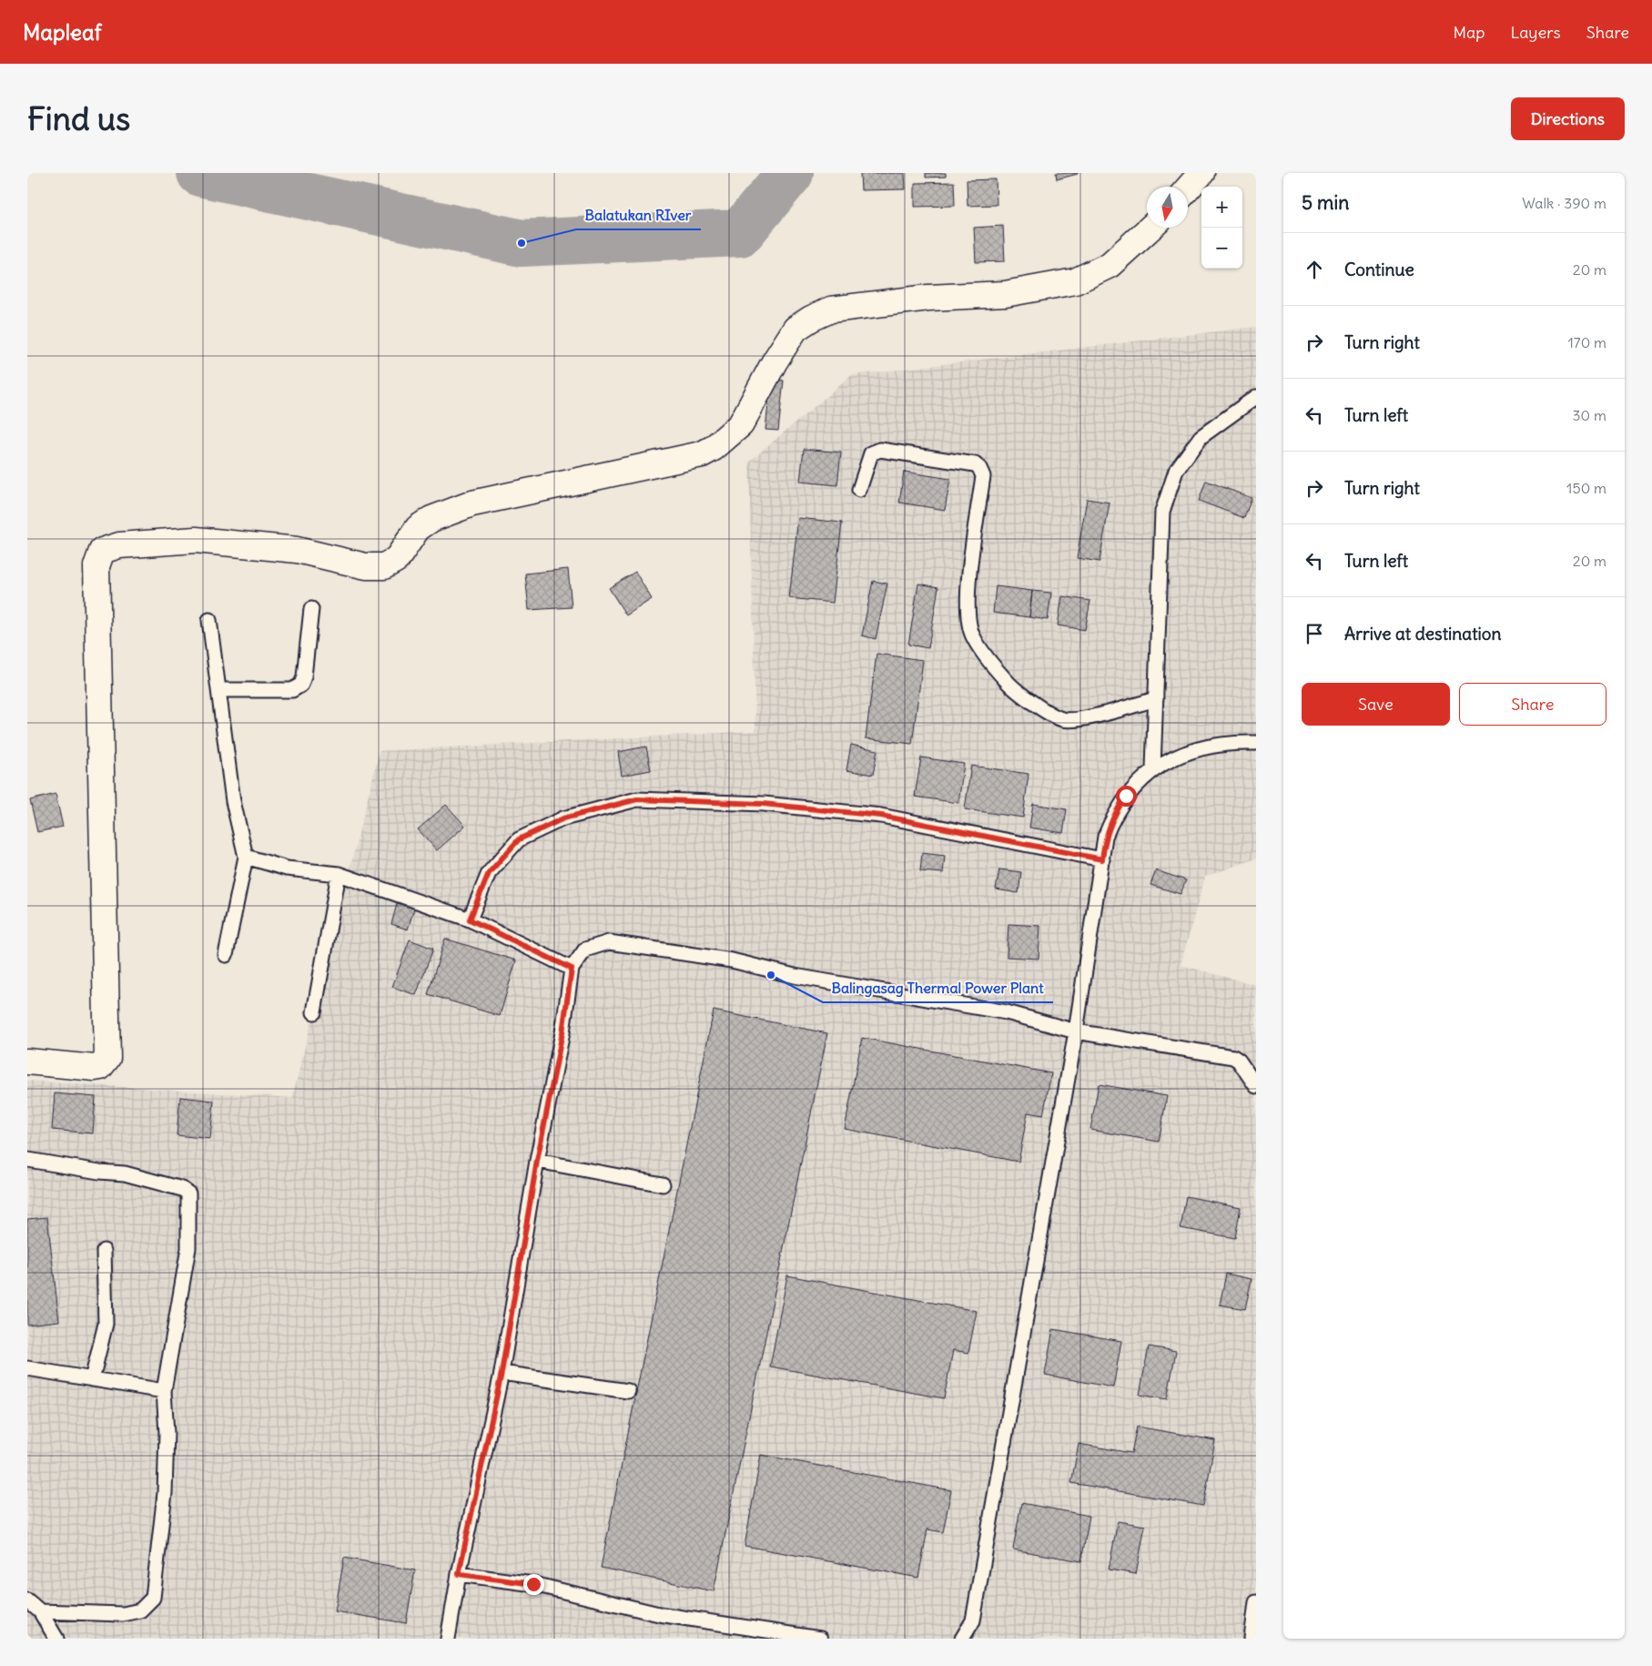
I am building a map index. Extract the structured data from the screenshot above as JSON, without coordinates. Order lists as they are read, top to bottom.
{
  "places": ["Balatukan RIver", "Balingasag Thermal Power Plant"],
  "north": "bottom",
  "page": {
    "header": "Mapleaf",
    "nav": ["Map", "Layers", "Share"],
    "buttons": [
      "Directions",
      ["Save", "Share"]
    ],
    "title": "Find us",
    "heading": ["5 min", "Walk · 390 m"],
    "map_buttons": ["+", "−"],
    "list": [
      ["Continue", "20 m"],
      ["Turn right", "170 m"],
      ["Turn left", "30 m"],
      ["Turn right", "150 m"],
      ["Turn left", "20 m"],
      "Arrive at destination"
    ]
  }
}
